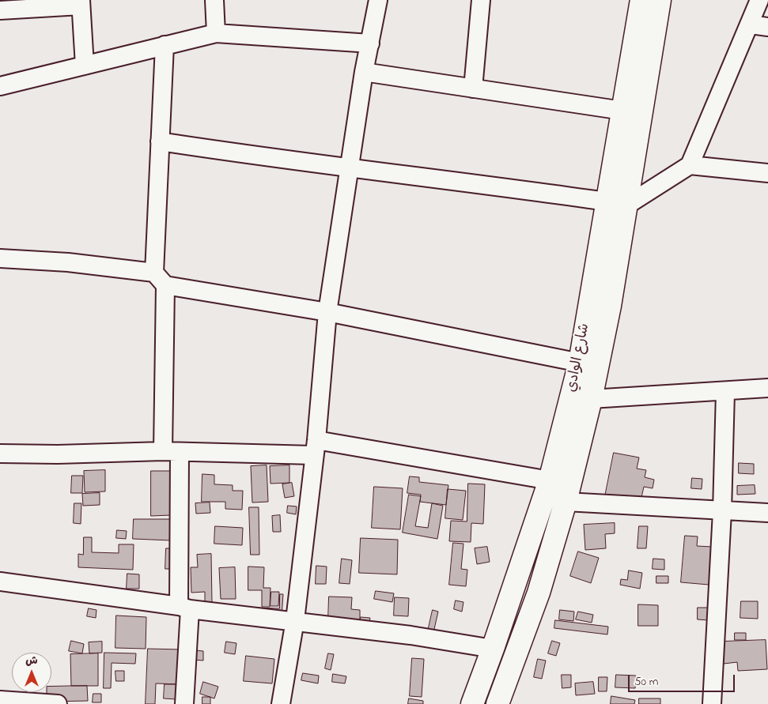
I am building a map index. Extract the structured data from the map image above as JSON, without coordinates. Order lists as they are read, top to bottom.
{
  "streets": {
    "main road": ["شارع الوادي"]
  },
  "scale_bar": "50 m",
  "north": "top"
}
